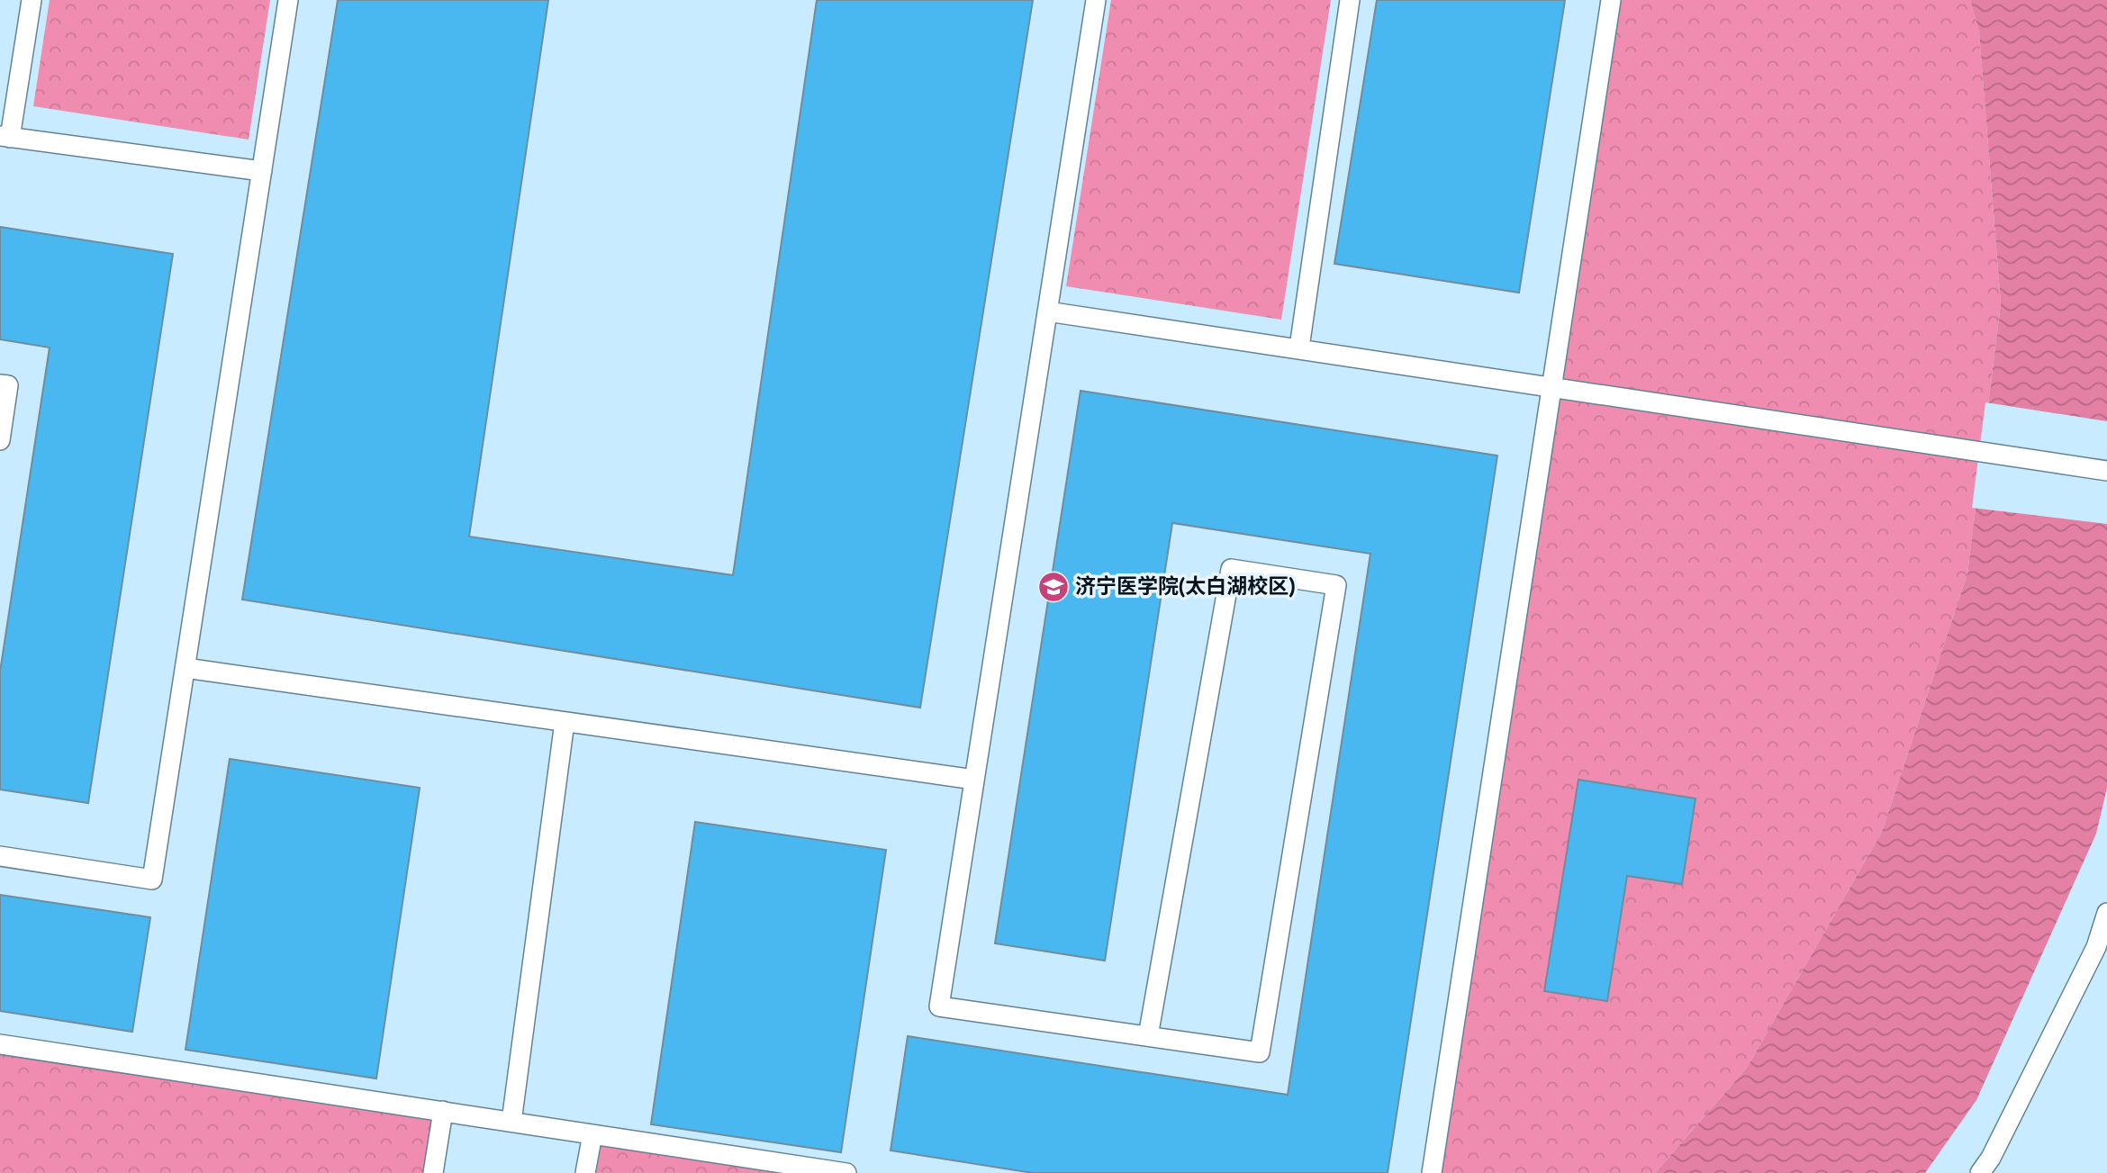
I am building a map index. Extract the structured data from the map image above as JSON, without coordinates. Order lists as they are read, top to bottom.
{
  "places": {
    "school or university": ["济宁医学院(太白湖校区)"]
  }
}
